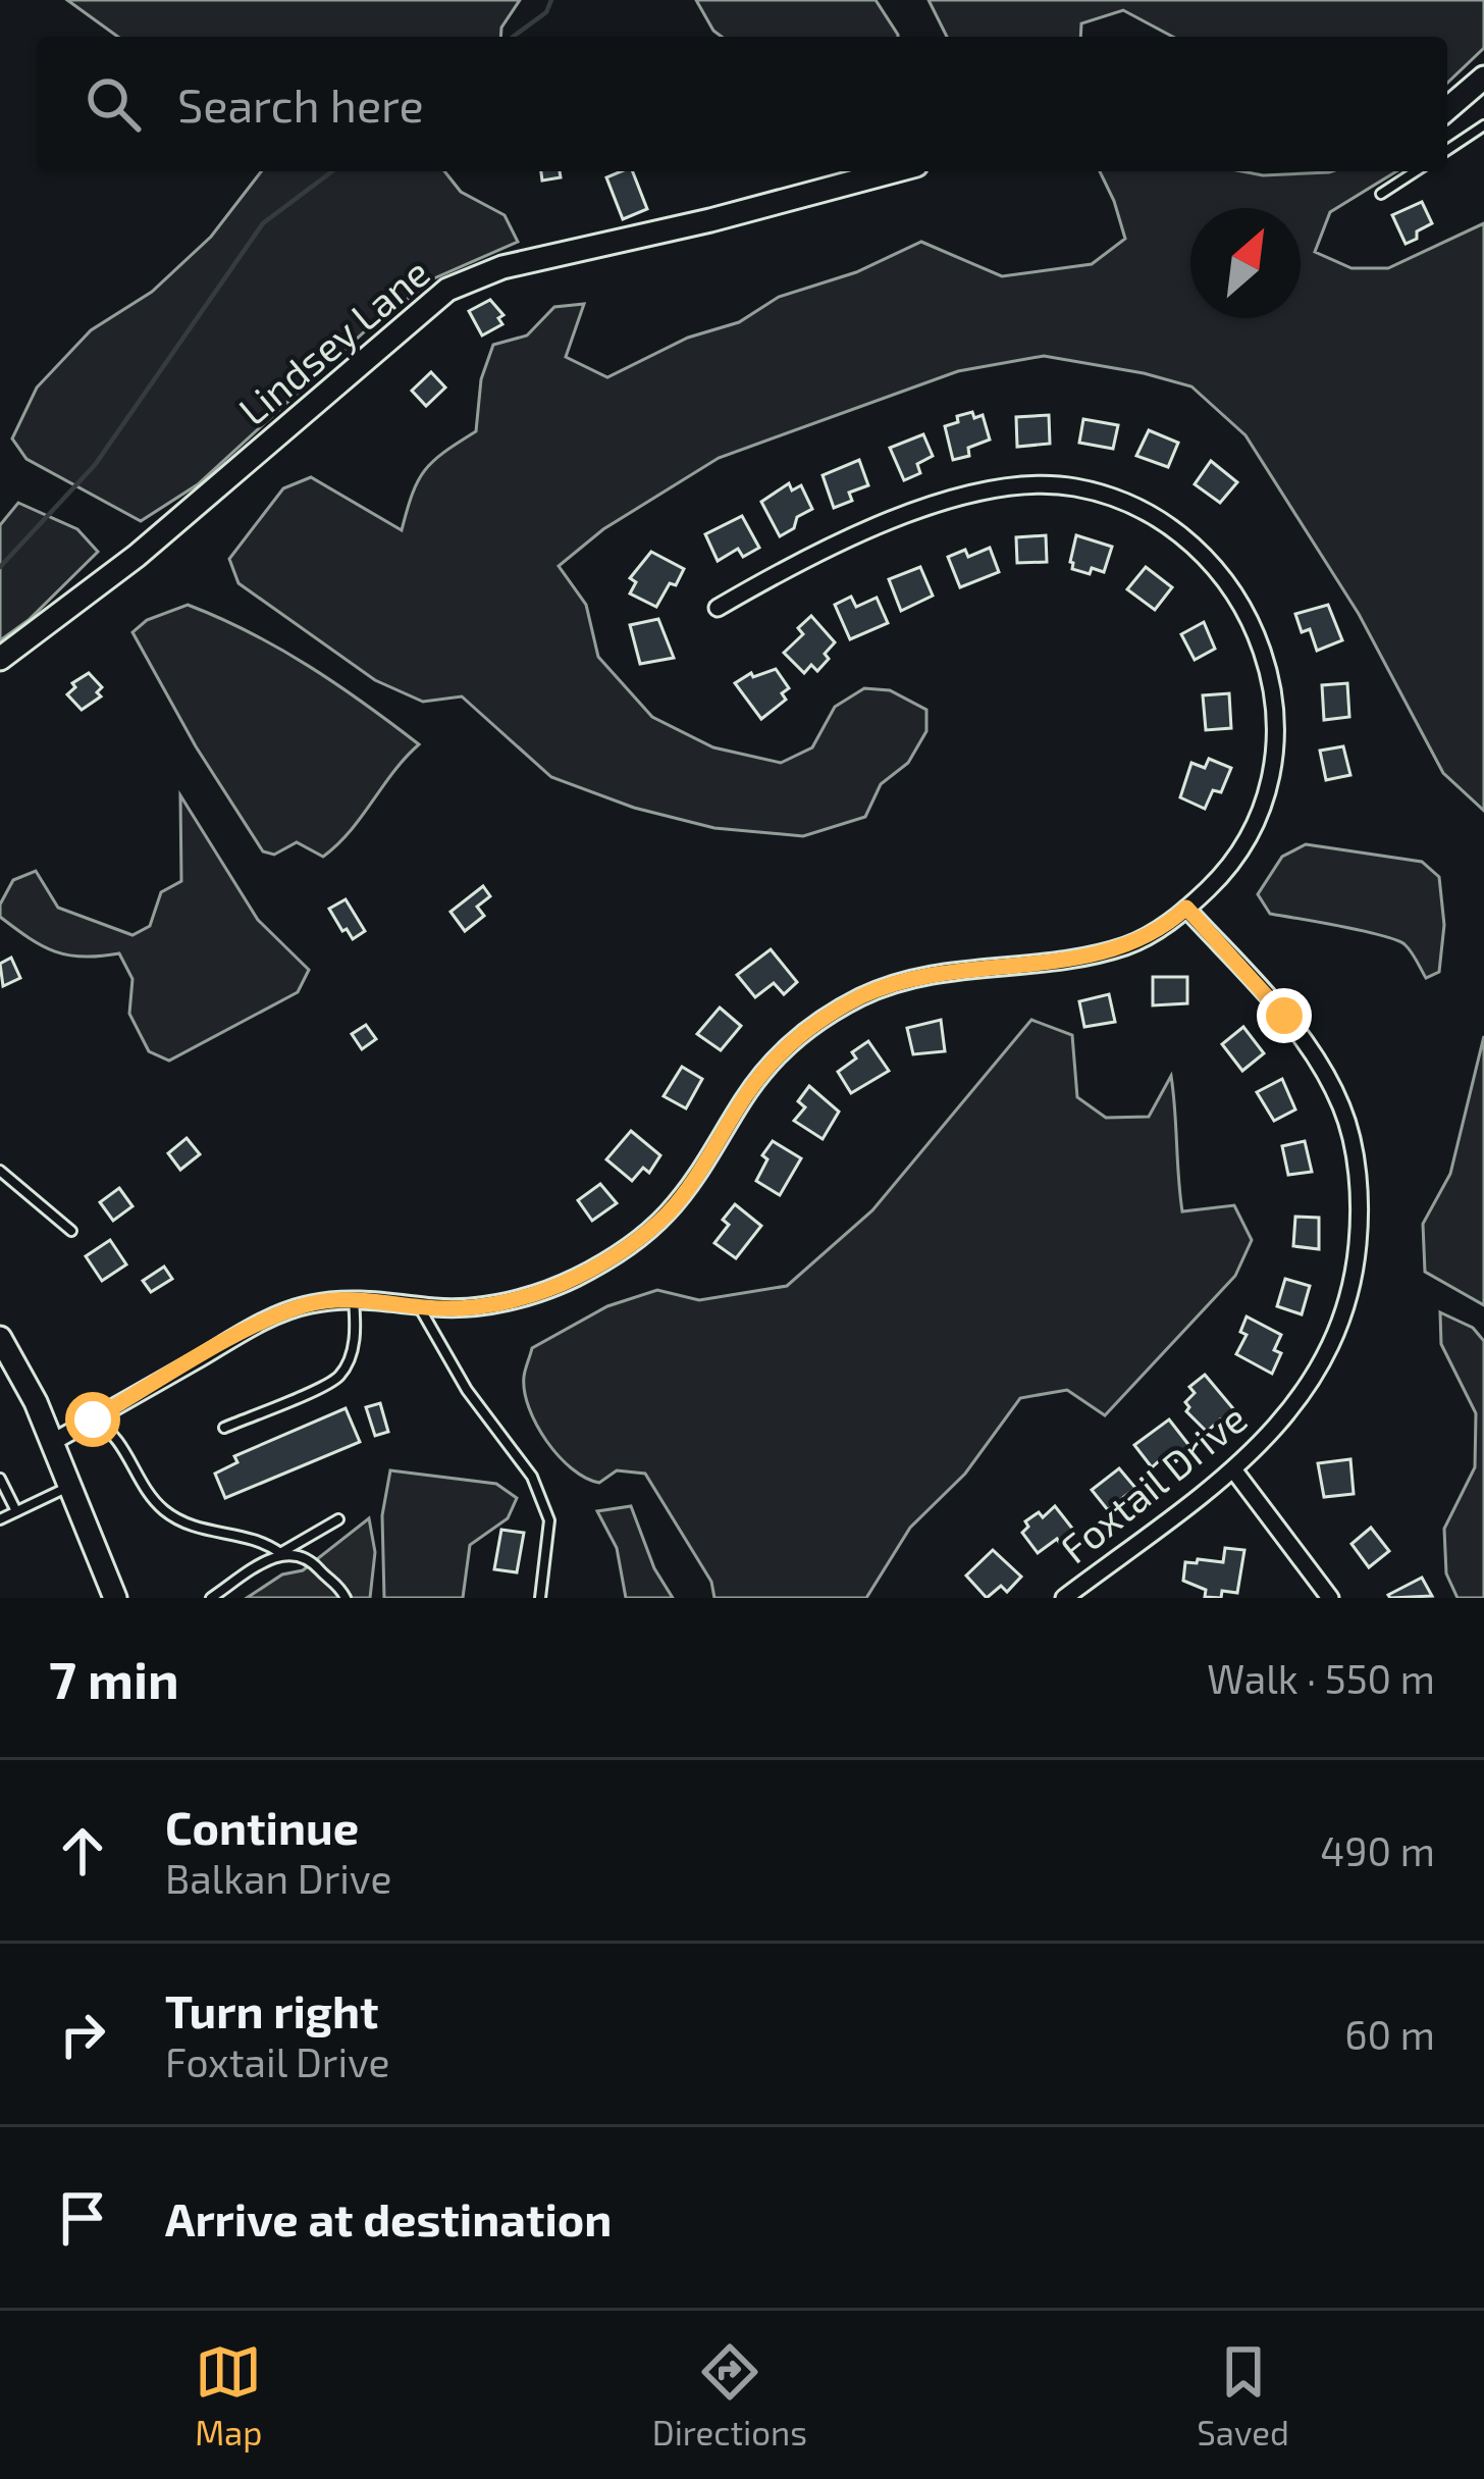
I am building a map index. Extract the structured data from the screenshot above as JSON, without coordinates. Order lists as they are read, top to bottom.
{
  "streets": {
    "street": ["Lindsey Lane", "Foxtail Drive"]
  },
  "north": "top right",
  "page": {
    "search": "Search here",
    "heading": ["7 min", "Walk · 550 m"],
    "list": [
      ["Continue", "Balkan Drive", "490 m"],
      ["Turn right", "Foxtail Drive", "60 m"],
      "Arrive at destination"
    ],
    "nav": ["Map", "Directions", "Saved"]
  }
}
